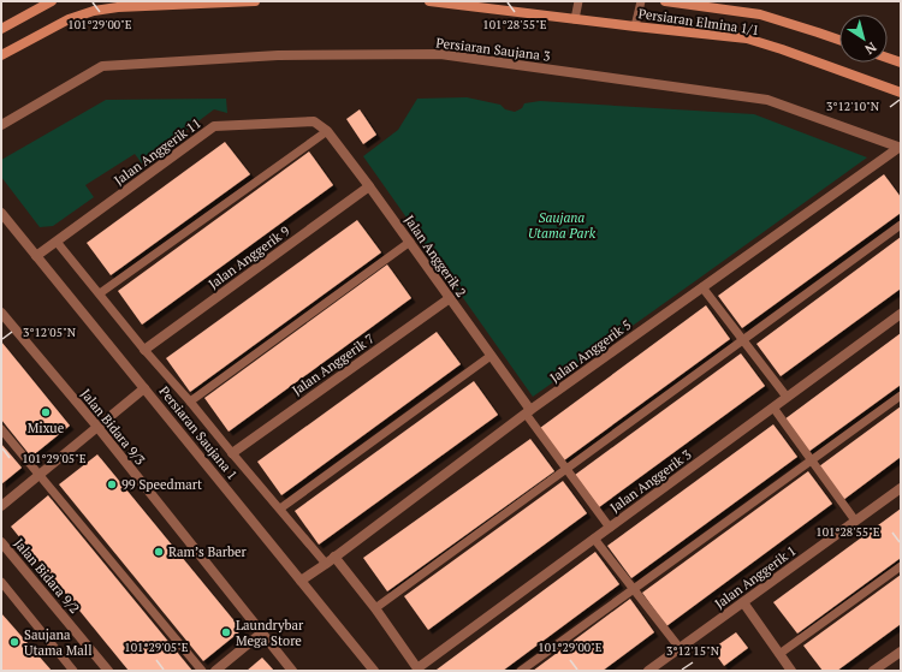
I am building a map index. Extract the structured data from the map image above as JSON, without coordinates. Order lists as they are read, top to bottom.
{
  "streets": {
    "main road": ["Persiaran Elmina 1/1"],
    "street": [
      "Persiaran Saujana 3",
      "Jalan Anggerik 11",
      "Jalan Anggerik 2",
      "Jalan Anggerik 9",
      "Jalan Anggerik 5",
      "Jalan Anggerik 7",
      "Jalan Bidara 9/3",
      "Persiaran Saujana 1",
      "Jalan Anggerik 3",
      "Jalan Bidara 9/2",
      "Jalan Anggerik 1"
    ]
  },
  "crossings": [
    ["Persiaran Saujana 3", "Jalan Anggerik 5"],
    ["Jalan Anggerik 11", "Jalan Anggerik 2"],
    ["Jalan Anggerik 11", "Persiaran Saujana 1"],
    ["Jalan Anggerik 2", "Jalan Anggerik 9"],
    ["Jalan Anggerik 2", "Jalan Anggerik 5"],
    ["Jalan Anggerik 2", "Jalan Anggerik 7"],
    ["Jalan Anggerik 5", "Persiaran Saujana 1"]
  ],
  "parks": ["Saujana Utama Park"],
  "places": [
    "Mixue",
    "99 Speedmart",
    "Ram’s Barber",
    "Laundrybar Mega Store",
    "Saujana Utama Mall"
  ],
  "north": "bottom right",
  "coordinates": [
    "101°29'00\"E",
    "101°28'55\"E",
    "3°12'10\"N",
    "3°12'05\"N",
    "101°29'05\"E",
    "3°12'15\"N"
  ]
}
